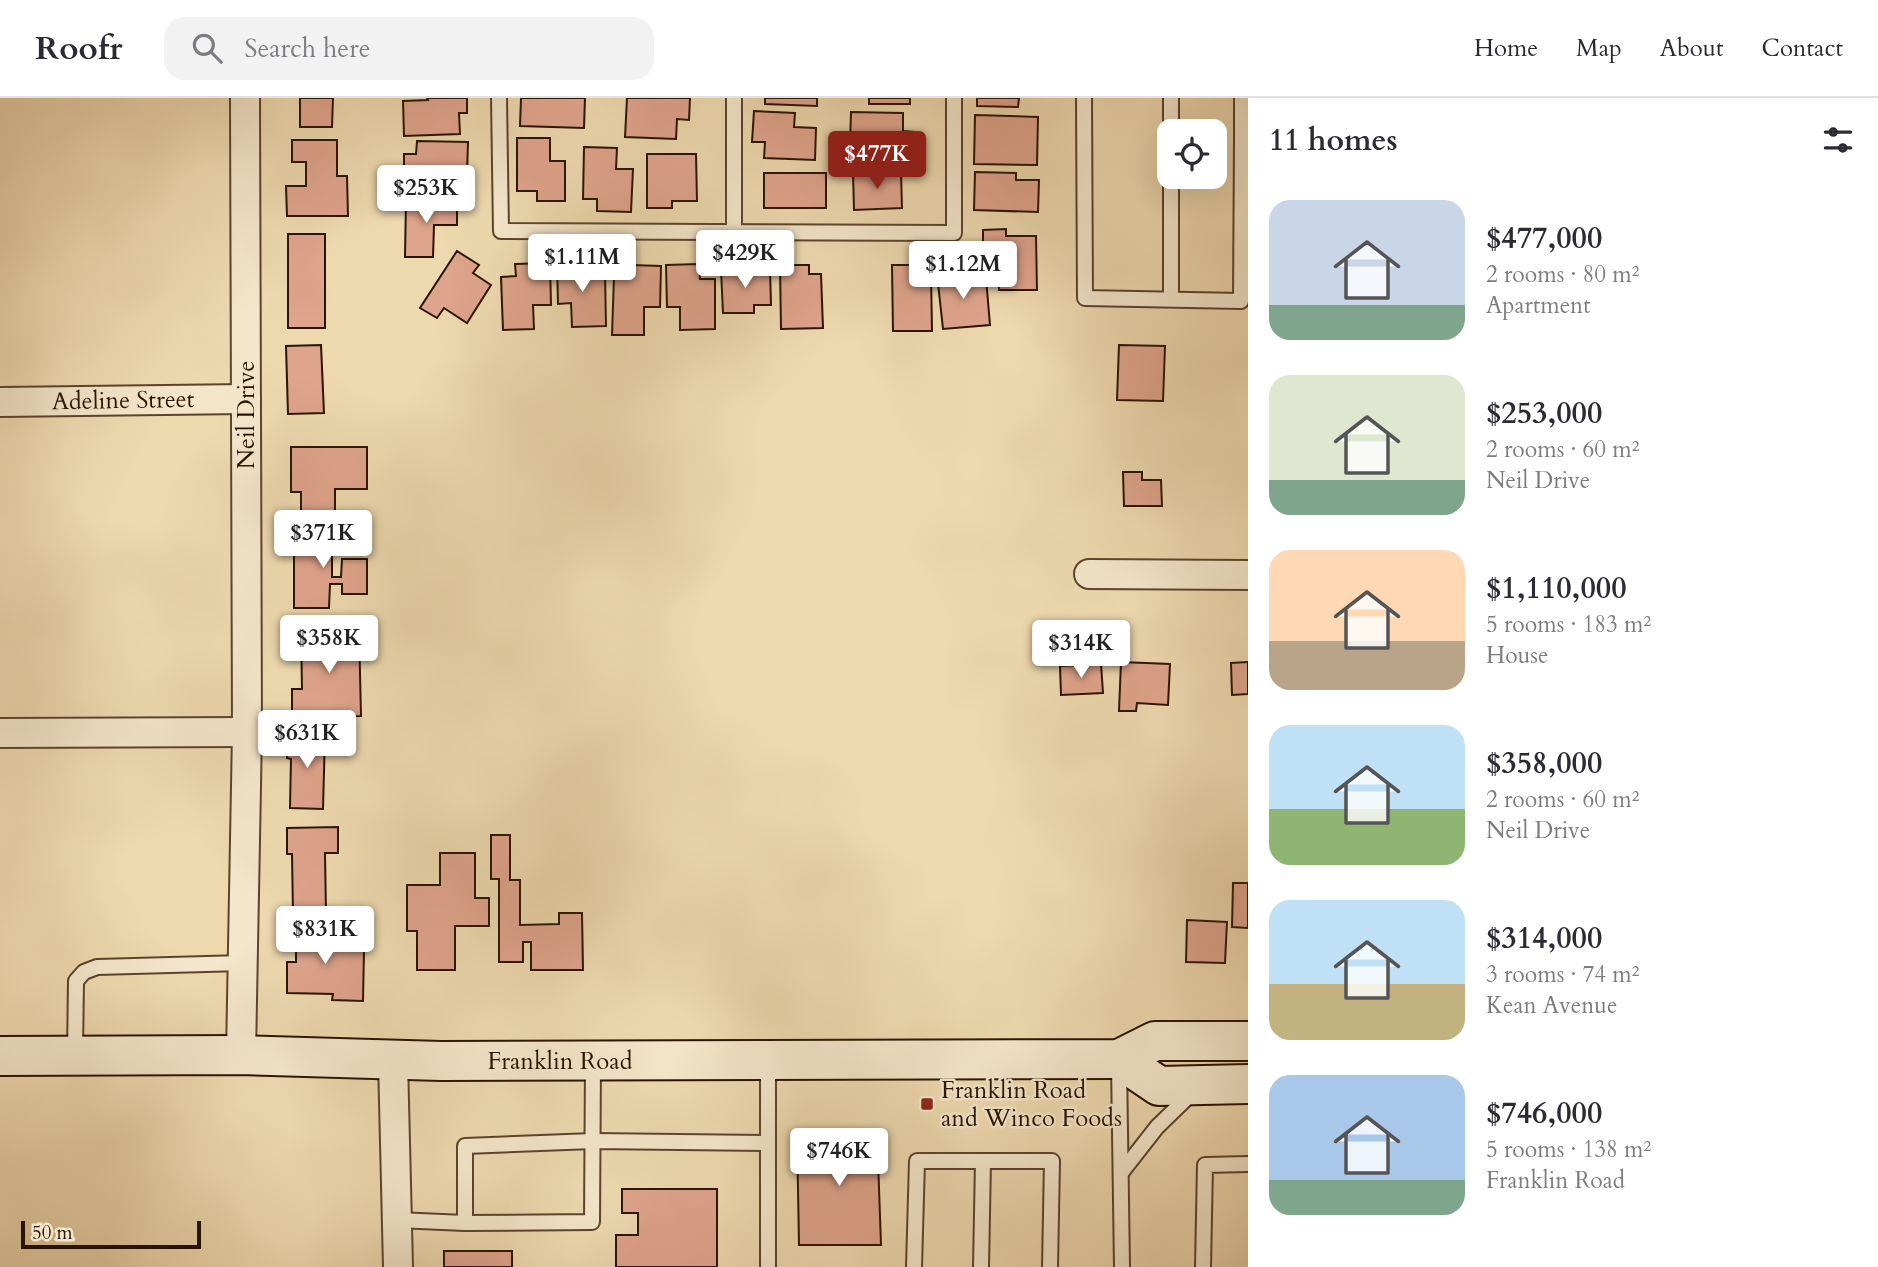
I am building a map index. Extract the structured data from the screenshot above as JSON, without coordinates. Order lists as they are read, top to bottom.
{
  "streets": {
    "main road": ["Franklin Road"],
    "street": ["Adeline Street", "Neil Drive"]
  },
  "crossings": [
    ["Adeline Street", "Neil Drive"],
    ["Neil Drive", "Franklin Road"]
  ],
  "places": {
    "transit": ["Franklin Road and Winco Foods"]
  },
  "scale_bar": "50 m",
  "page": {
    "header": "Roofr",
    "search": "Search here",
    "nav": [
      "Home",
      "Map",
      "About",
      "Contact"
    ],
    "heading": "11 homes",
    "price": [
      "$477K",
      "$253K",
      "$429K",
      "$1.11M",
      "$1.12M",
      "$371K",
      "$358K",
      "$314K",
      "$631K",
      "$831K",
      "$746K"
    ],
    "list": [
      {
        "name": "$477,000",
        "note": "2 rooms · 80 m² · Apartment"
      },
      {
        "name": "$253,000",
        "note": "2 rooms · 60 m² · Neil Drive"
      },
      {
        "name": "$1,110,000",
        "note": "5 rooms · 183 m² · House"
      },
      {
        "name": "$358,000",
        "note": "2 rooms · 60 m² · Neil Drive"
      },
      {
        "name": "$314,000",
        "note": "3 rooms · 74 m² · Kean Avenue"
      },
      {
        "name": "$746,000",
        "note": "5 rooms · 138 m² · Franklin Road"
      }
    ],
    "scale": "50 m"
  }
}
